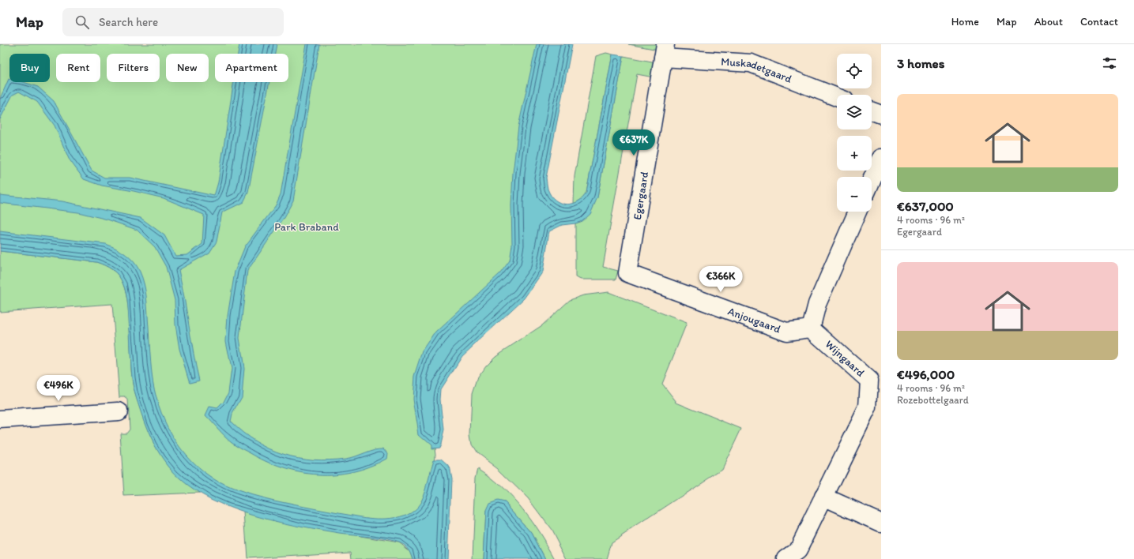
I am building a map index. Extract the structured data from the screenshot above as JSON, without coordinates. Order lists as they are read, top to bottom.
{
  "streets": {
    "street": [
      "Muskadetgaard",
      "Egergaard",
      "Anjougaard",
      "Wijngaard"
    ]
  },
  "crossings": [
    ["Muskadetgaard", "Egergaard"],
    ["Egergaard", "Anjougaard"],
    ["Anjougaard", "Wijngaard"]
  ],
  "parks": ["Park Braband"],
  "page": {
    "header": "Map",
    "search": "Search here",
    "nav": [
      "Home",
      "Map",
      "About",
      "Contact"
    ],
    "heading": "3 homes",
    "map_buttons": ["+", "−"],
    "chip": [
      "Buy",
      "Rent",
      "Filters",
      "New",
      "Apartment"
    ],
    "list": [
      {
        "name": "€637,000",
        "note": "4 rooms · 96 m² · Egergaard"
      },
      {
        "name": "€496,000",
        "note": "4 rooms · 96 m² · Rozebottelgaard"
      }
    ],
    "price": ["€637K", "€366K", "€496K"]
  }
}
